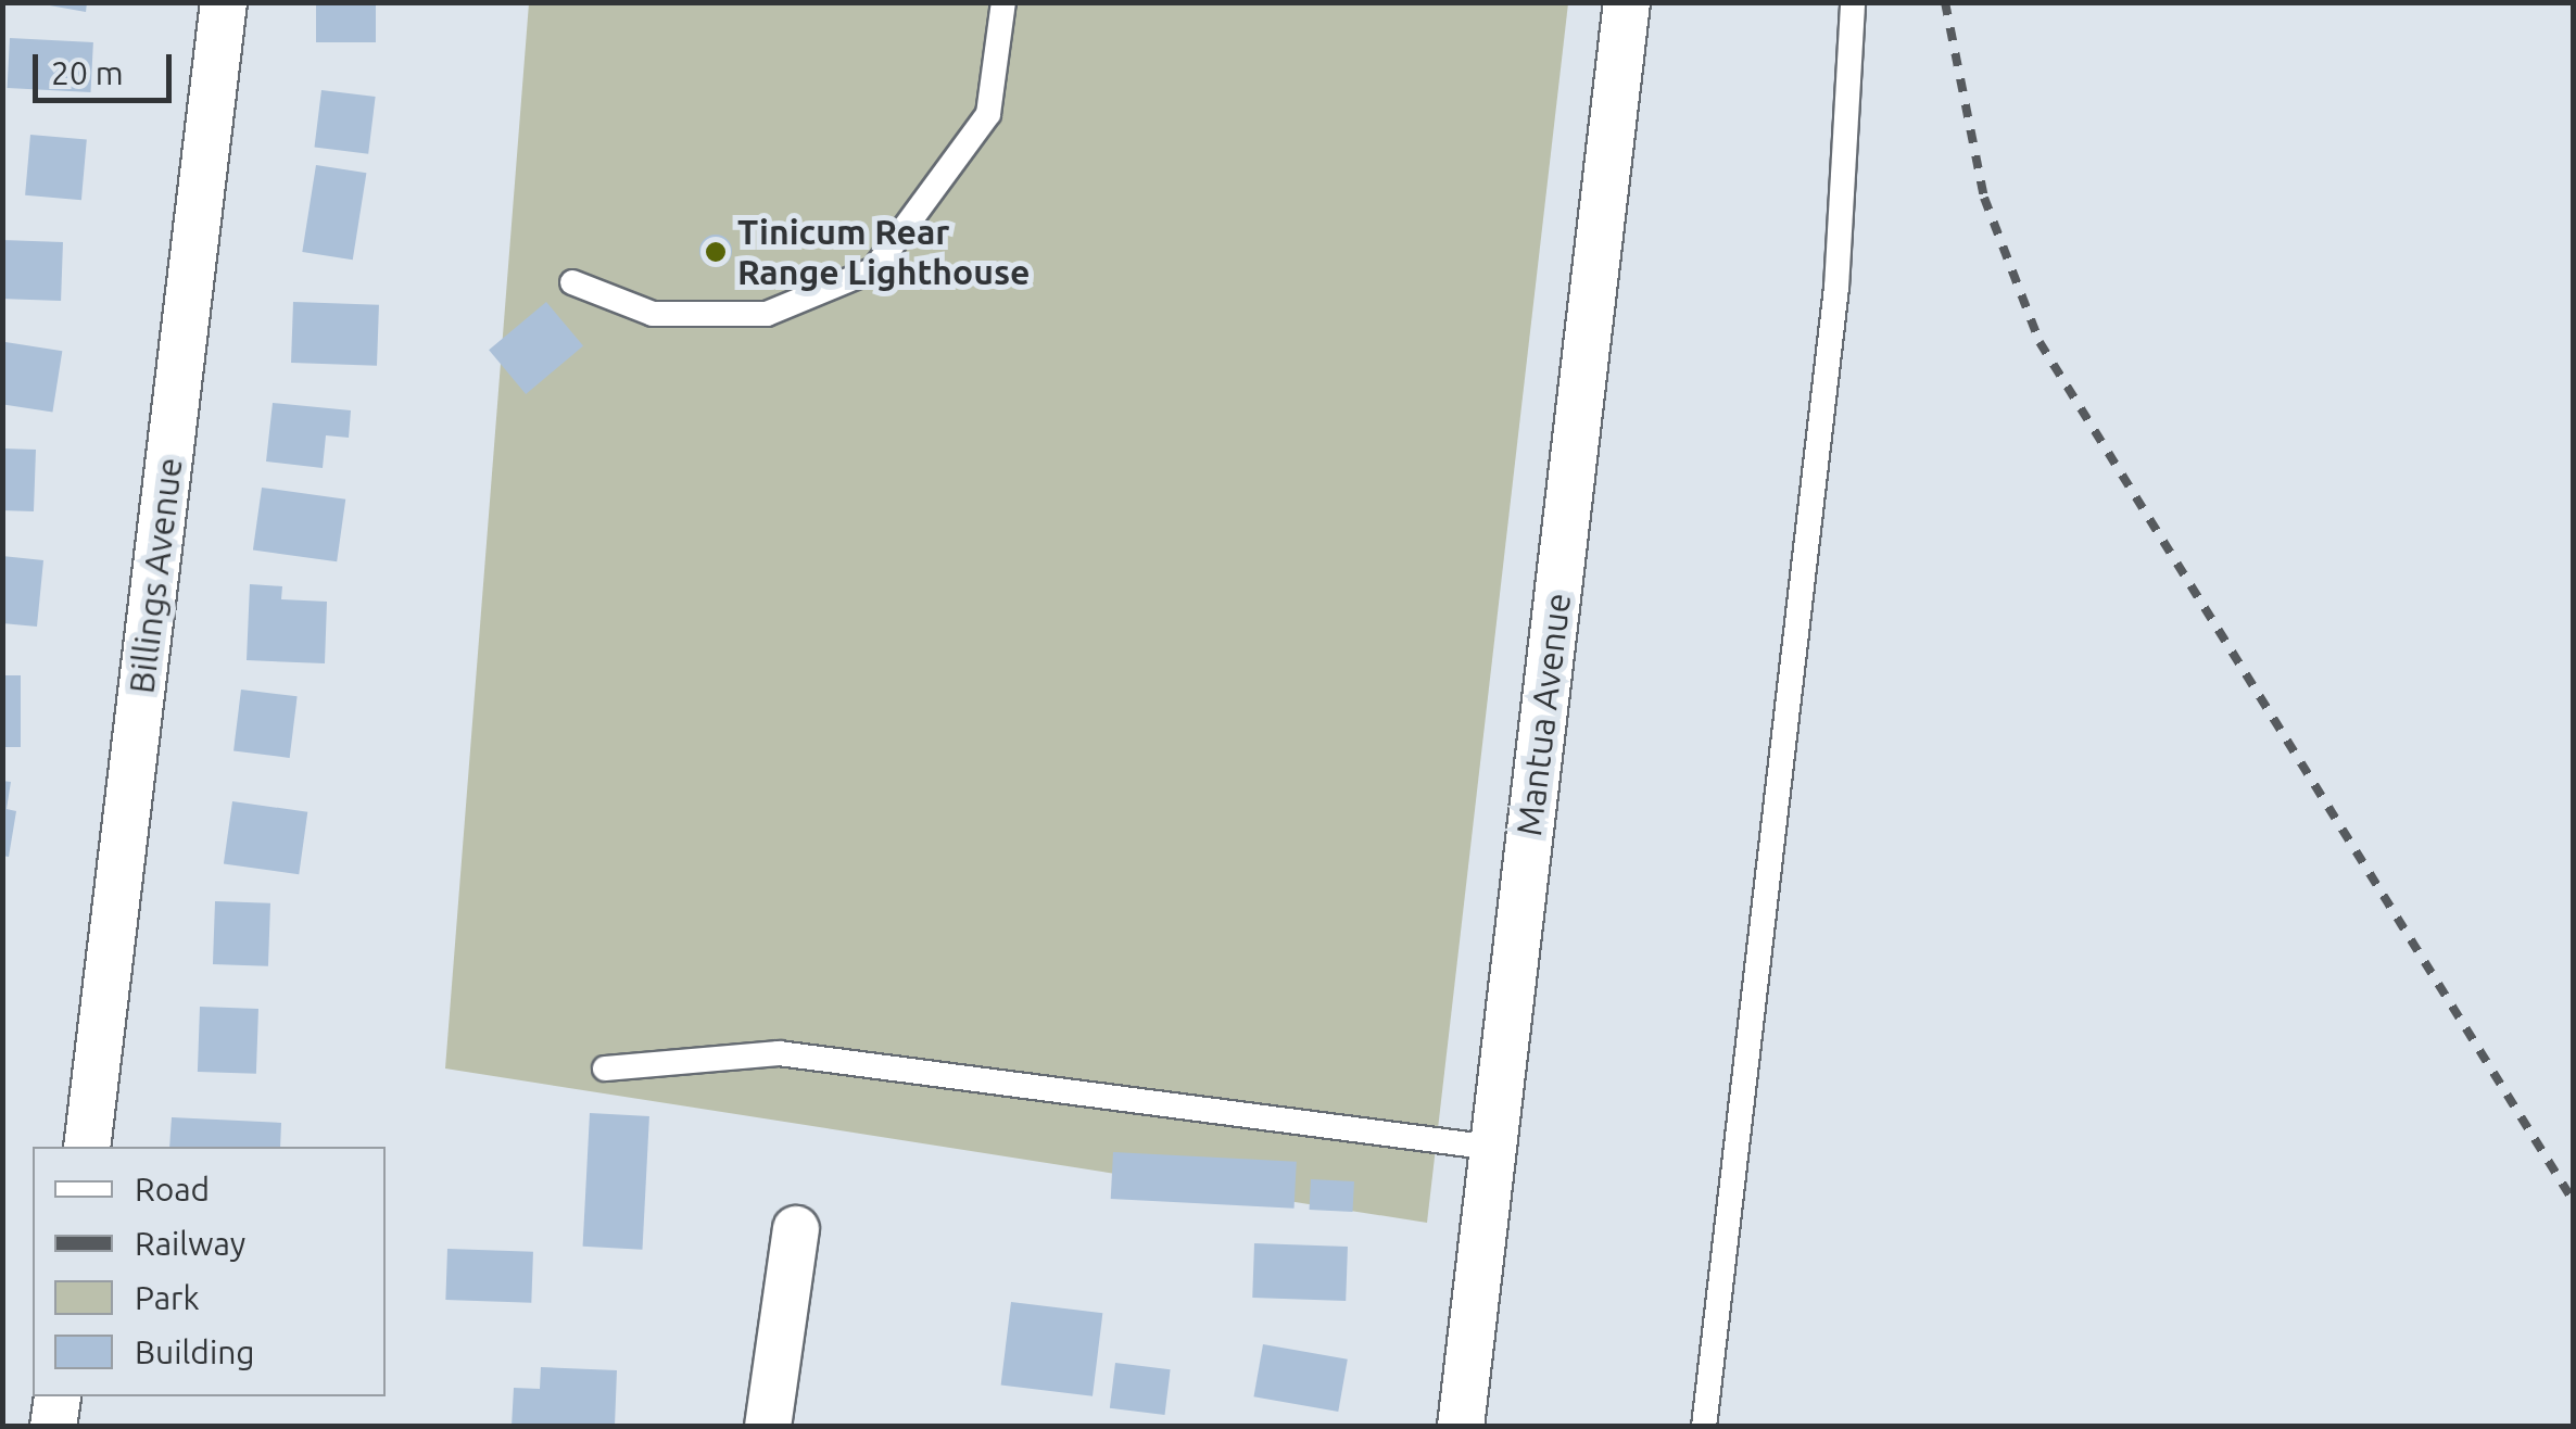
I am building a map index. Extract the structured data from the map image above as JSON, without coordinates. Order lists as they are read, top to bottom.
{
  "streets": {
    "street": ["Billings Avenue", "Mantua Avenue"]
  },
  "places": ["Tinicum Rear Range Lighthouse"],
  "legend": [
    "Road",
    "Railway",
    "Park",
    "Building"
  ],
  "scale_bar": "20 m"
}
